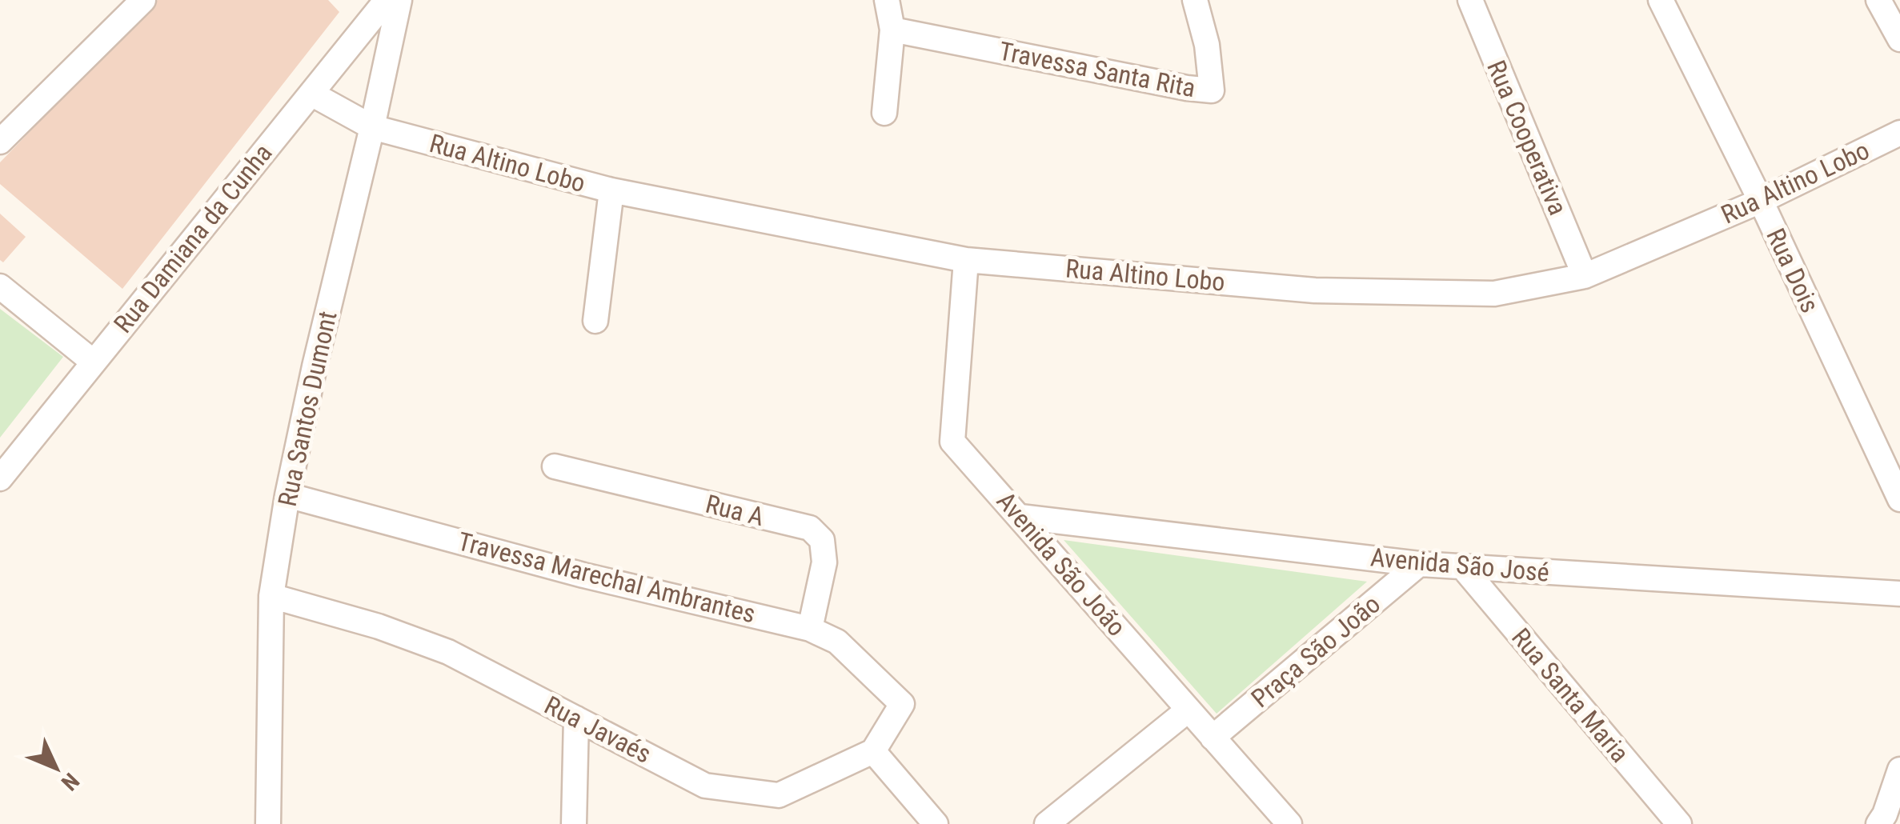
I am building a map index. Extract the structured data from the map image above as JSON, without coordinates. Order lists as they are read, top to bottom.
{
  "streets": {
    "street": [
      "Travessa Santa Rita",
      "Rua Cooperativa",
      "Rua Altino Lobo",
      "Rua Damiana da Cunha",
      "Rua Dois",
      "Rua Santos Dumont",
      "Rua A",
      "Avenida São João",
      "Avenida São José",
      "Travessa Marechal Ambrantes",
      "Praça São João",
      "Rua Santa Maria",
      "Rua Javaés"
    ]
  },
  "crossings": [
    ["Rua Cooperativa", "Rua Altino Lobo"],
    ["Rua Altino Lobo", "Rua Damiana da Cunha"],
    ["Rua Altino Lobo", "Rua Dois"],
    ["Rua Altino Lobo", "Rua Santos Dumont"],
    ["Rua Altino Lobo", "Avenida São João"],
    ["Rua Santos Dumont", "Travessa Marechal Ambrantes"],
    ["Rua Santos Dumont", "Rua Javaés"],
    ["Rua A", "Travessa Marechal Ambrantes"],
    ["Avenida São João", "Avenida São José"],
    ["Avenida São João", "Praça São João"],
    ["Avenida São José", "Praça São João"],
    ["Avenida São José", "Rua Santa Maria"],
    ["Travessa Marechal Ambrantes", "Rua Javaés"]
  ],
  "north": "bottom right"
}
